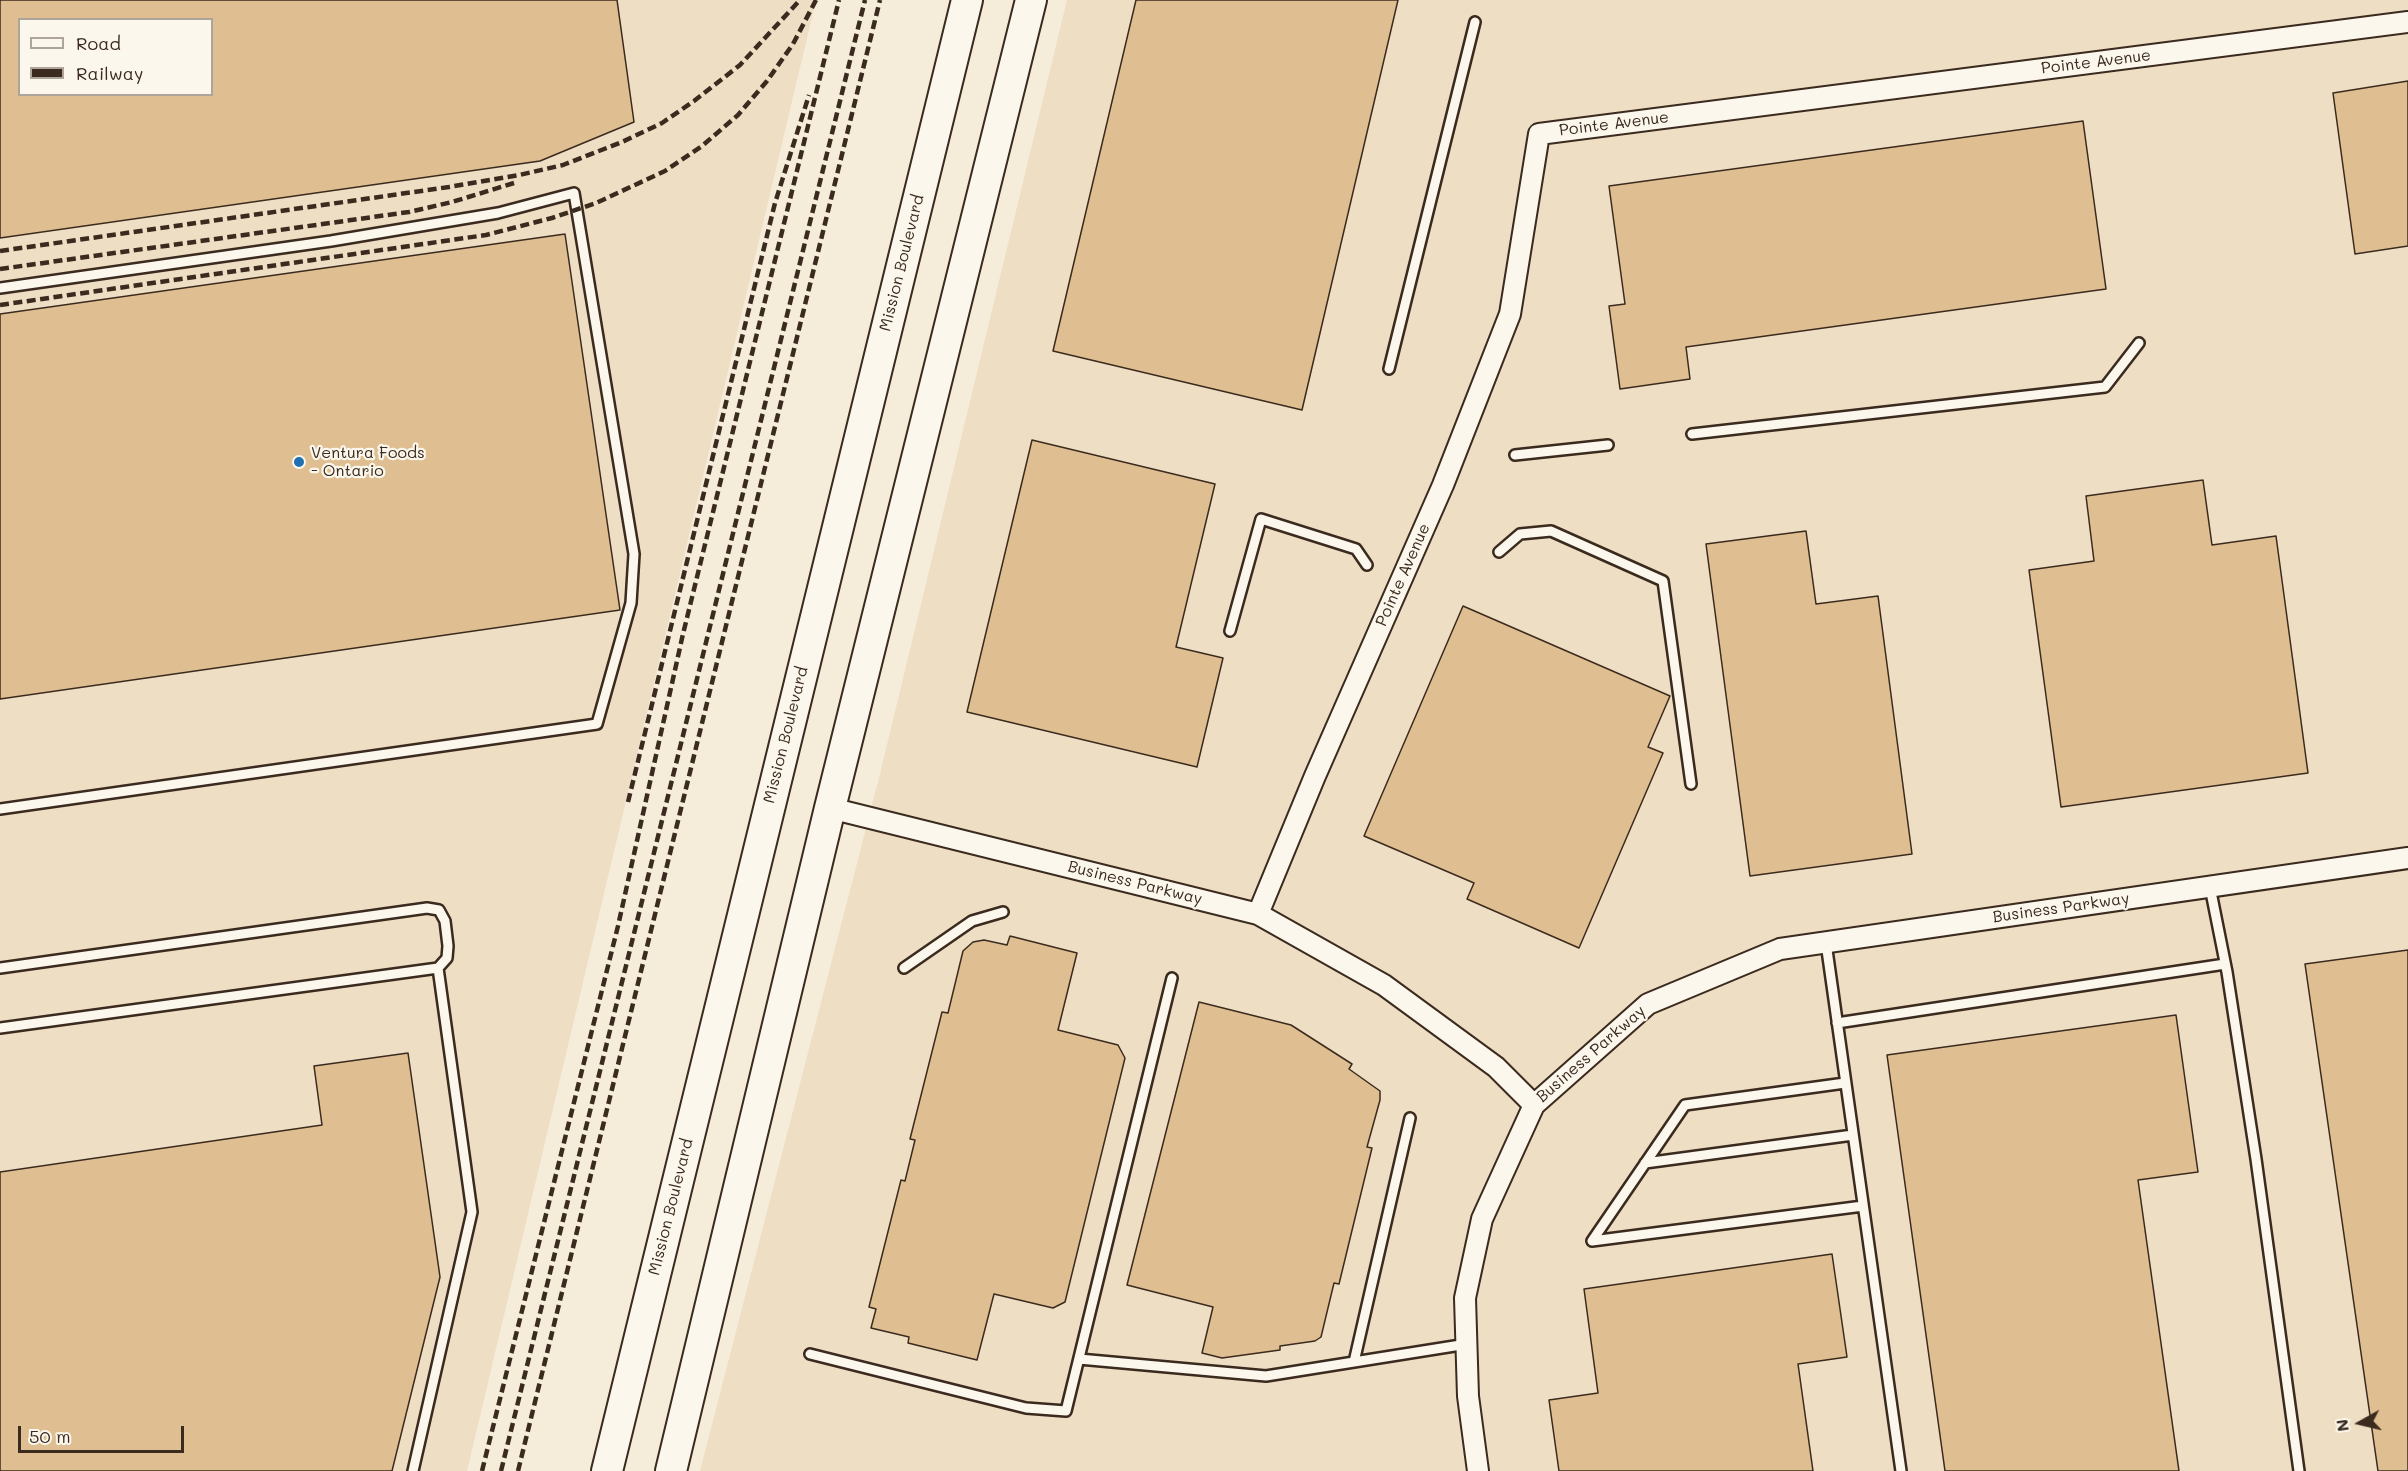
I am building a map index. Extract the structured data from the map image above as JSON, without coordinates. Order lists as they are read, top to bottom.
{
  "streets": {
    "main road": ["Mission Boulevard"],
    "street": ["Pointe Avenue", "Business Parkway"]
  },
  "crossings": [
    ["Pointe Avenue", "Business Parkway"]
  ],
  "places": ["Ventura Foods - Ontario"],
  "legend": ["Road", "Railway"],
  "scale_bar": "50 m",
  "north": "left"
}
